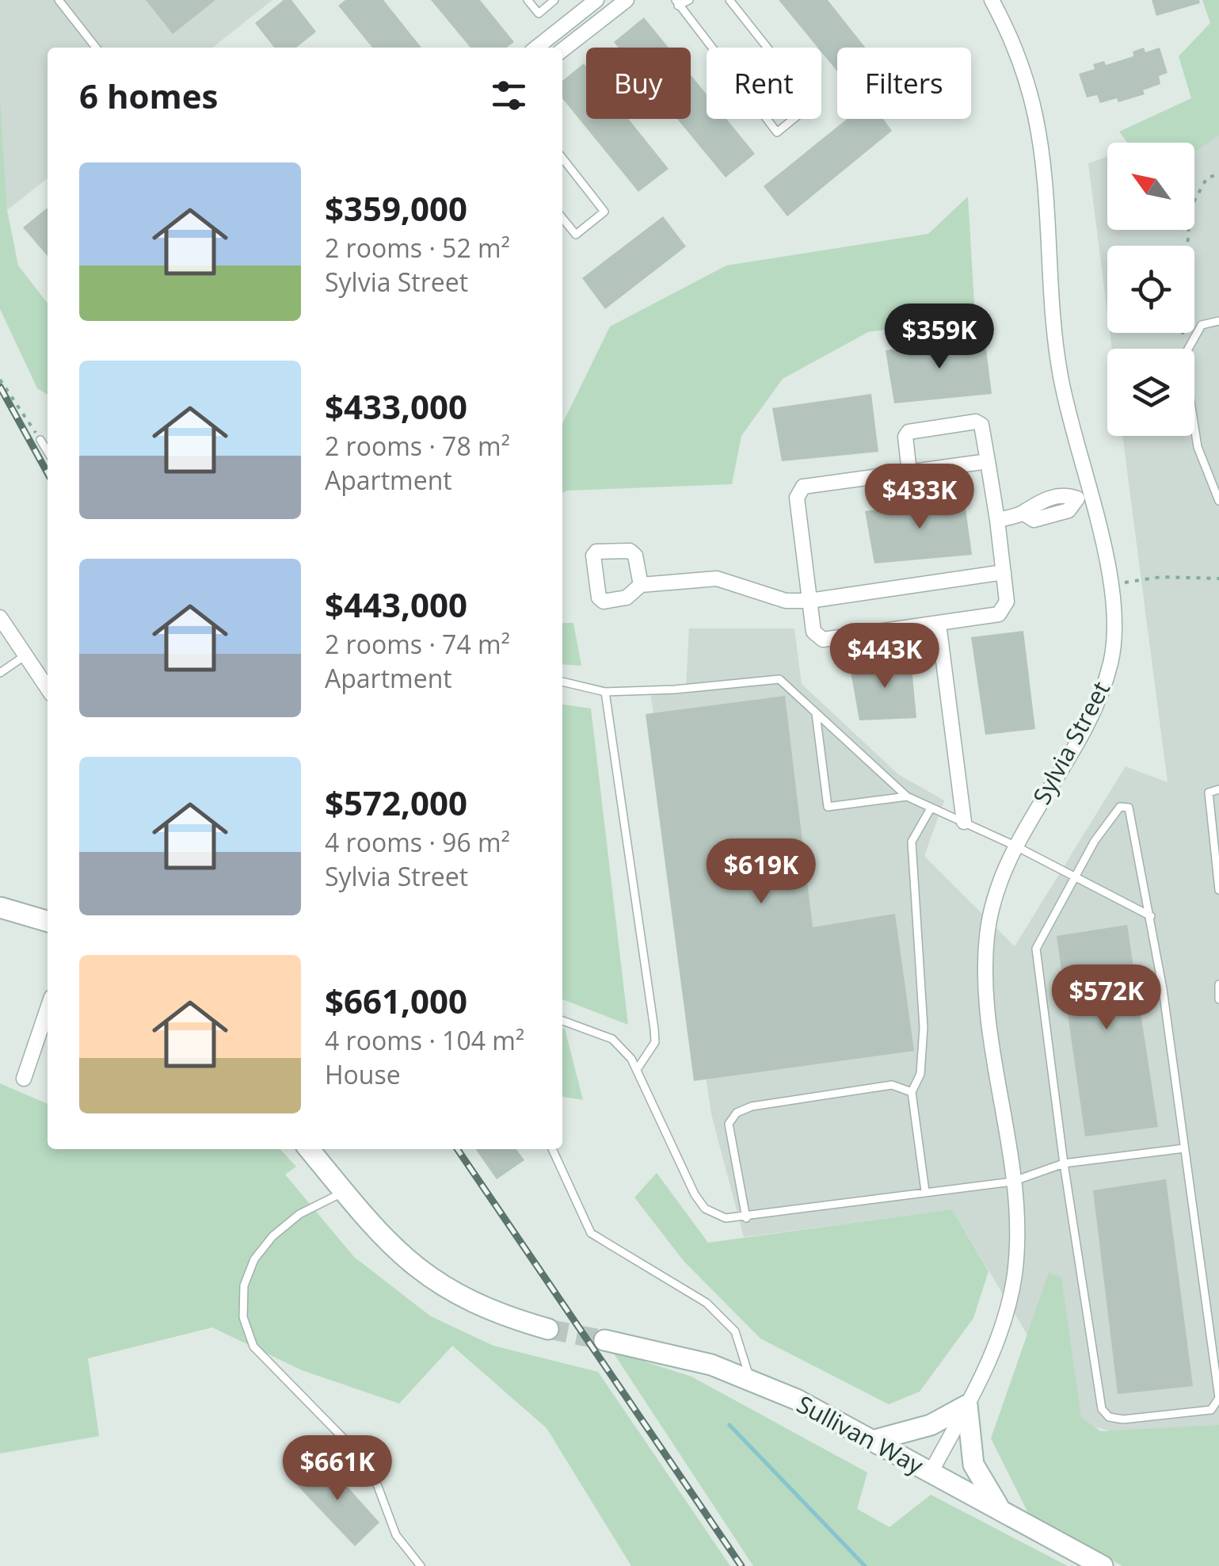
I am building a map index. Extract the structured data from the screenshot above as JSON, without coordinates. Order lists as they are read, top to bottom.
{
  "streets": {
    "main road": ["Sullivan Way"],
    "street": ["Sylvia Street"]
  },
  "crossings": [
    ["Sylvia Street", "Sullivan Way"]
  ],
  "north": "top left",
  "page": {
    "chip": ["Buy", "Rent", "Filters"],
    "heading": "6 homes",
    "list": [
      {
        "name": "$359,000",
        "note": "2 rooms · 52 m² · Sylvia Street"
      },
      {
        "name": "$433,000",
        "note": "2 rooms · 78 m² · Apartment"
      },
      {
        "name": "$443,000",
        "note": "2 rooms · 74 m² · Apartment"
      },
      {
        "name": "$572,000",
        "note": "4 rooms · 96 m² · Sylvia Street"
      },
      {
        "name": "$661,000",
        "note": "4 rooms · 104 m² · House"
      }
    ],
    "price": [
      "$359K",
      "$433K",
      "$443K",
      "$619K",
      "$572K",
      "$661K"
    ]
  }
}
